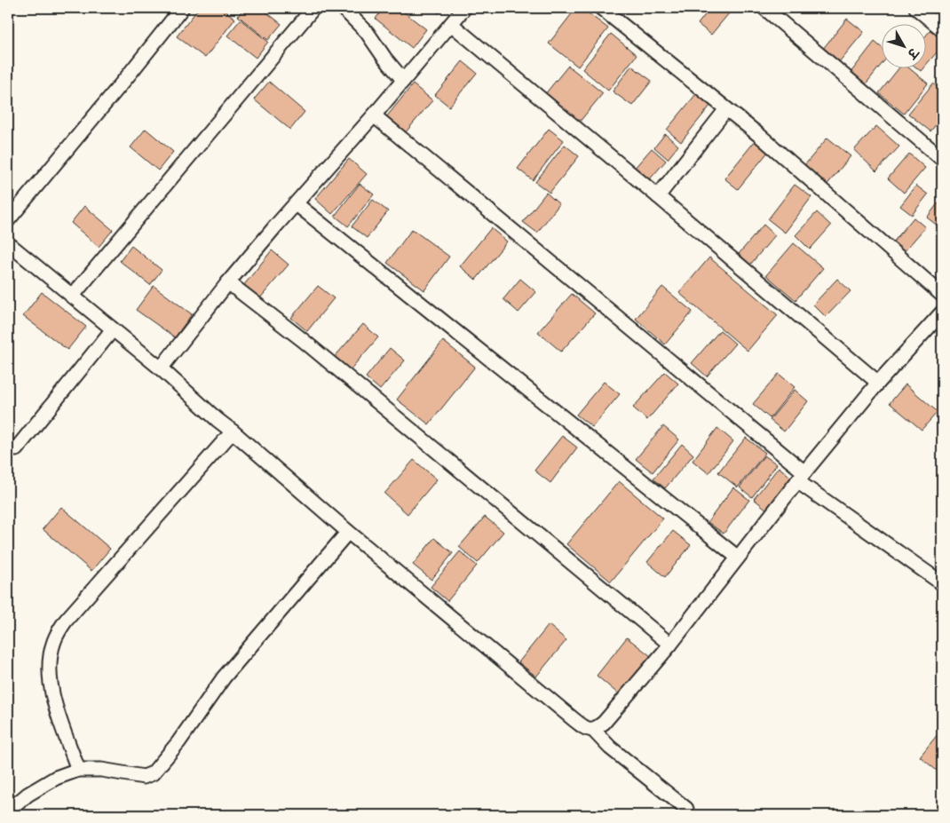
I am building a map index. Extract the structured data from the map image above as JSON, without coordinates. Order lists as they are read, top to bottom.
{
  "north": "bottom right"
}
